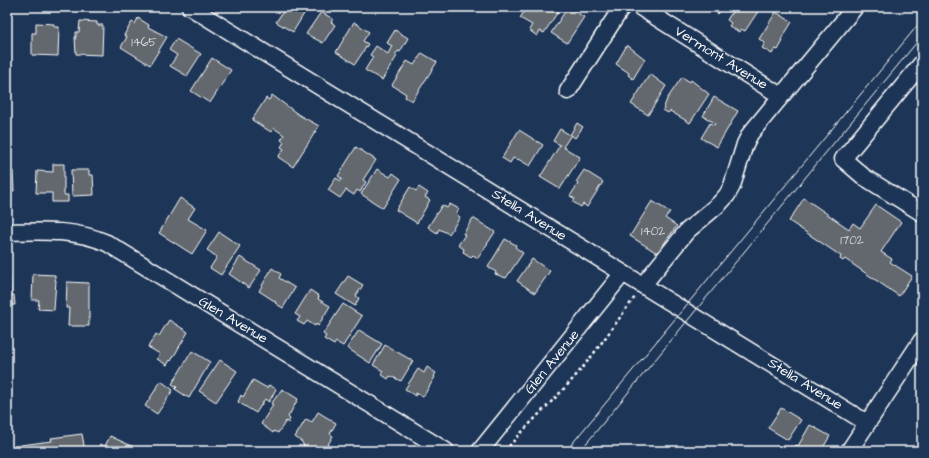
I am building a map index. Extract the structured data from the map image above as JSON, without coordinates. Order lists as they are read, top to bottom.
{
  "streets": {
    "street": ["Vermont Avenue", "Stella Avenue", "Glen Avenue"]
  },
  "crossings": [
    ["Stella Avenue", "Glen Avenue"]
  ],
  "house_numbers": ["1465", "1402", "1702"]
}
